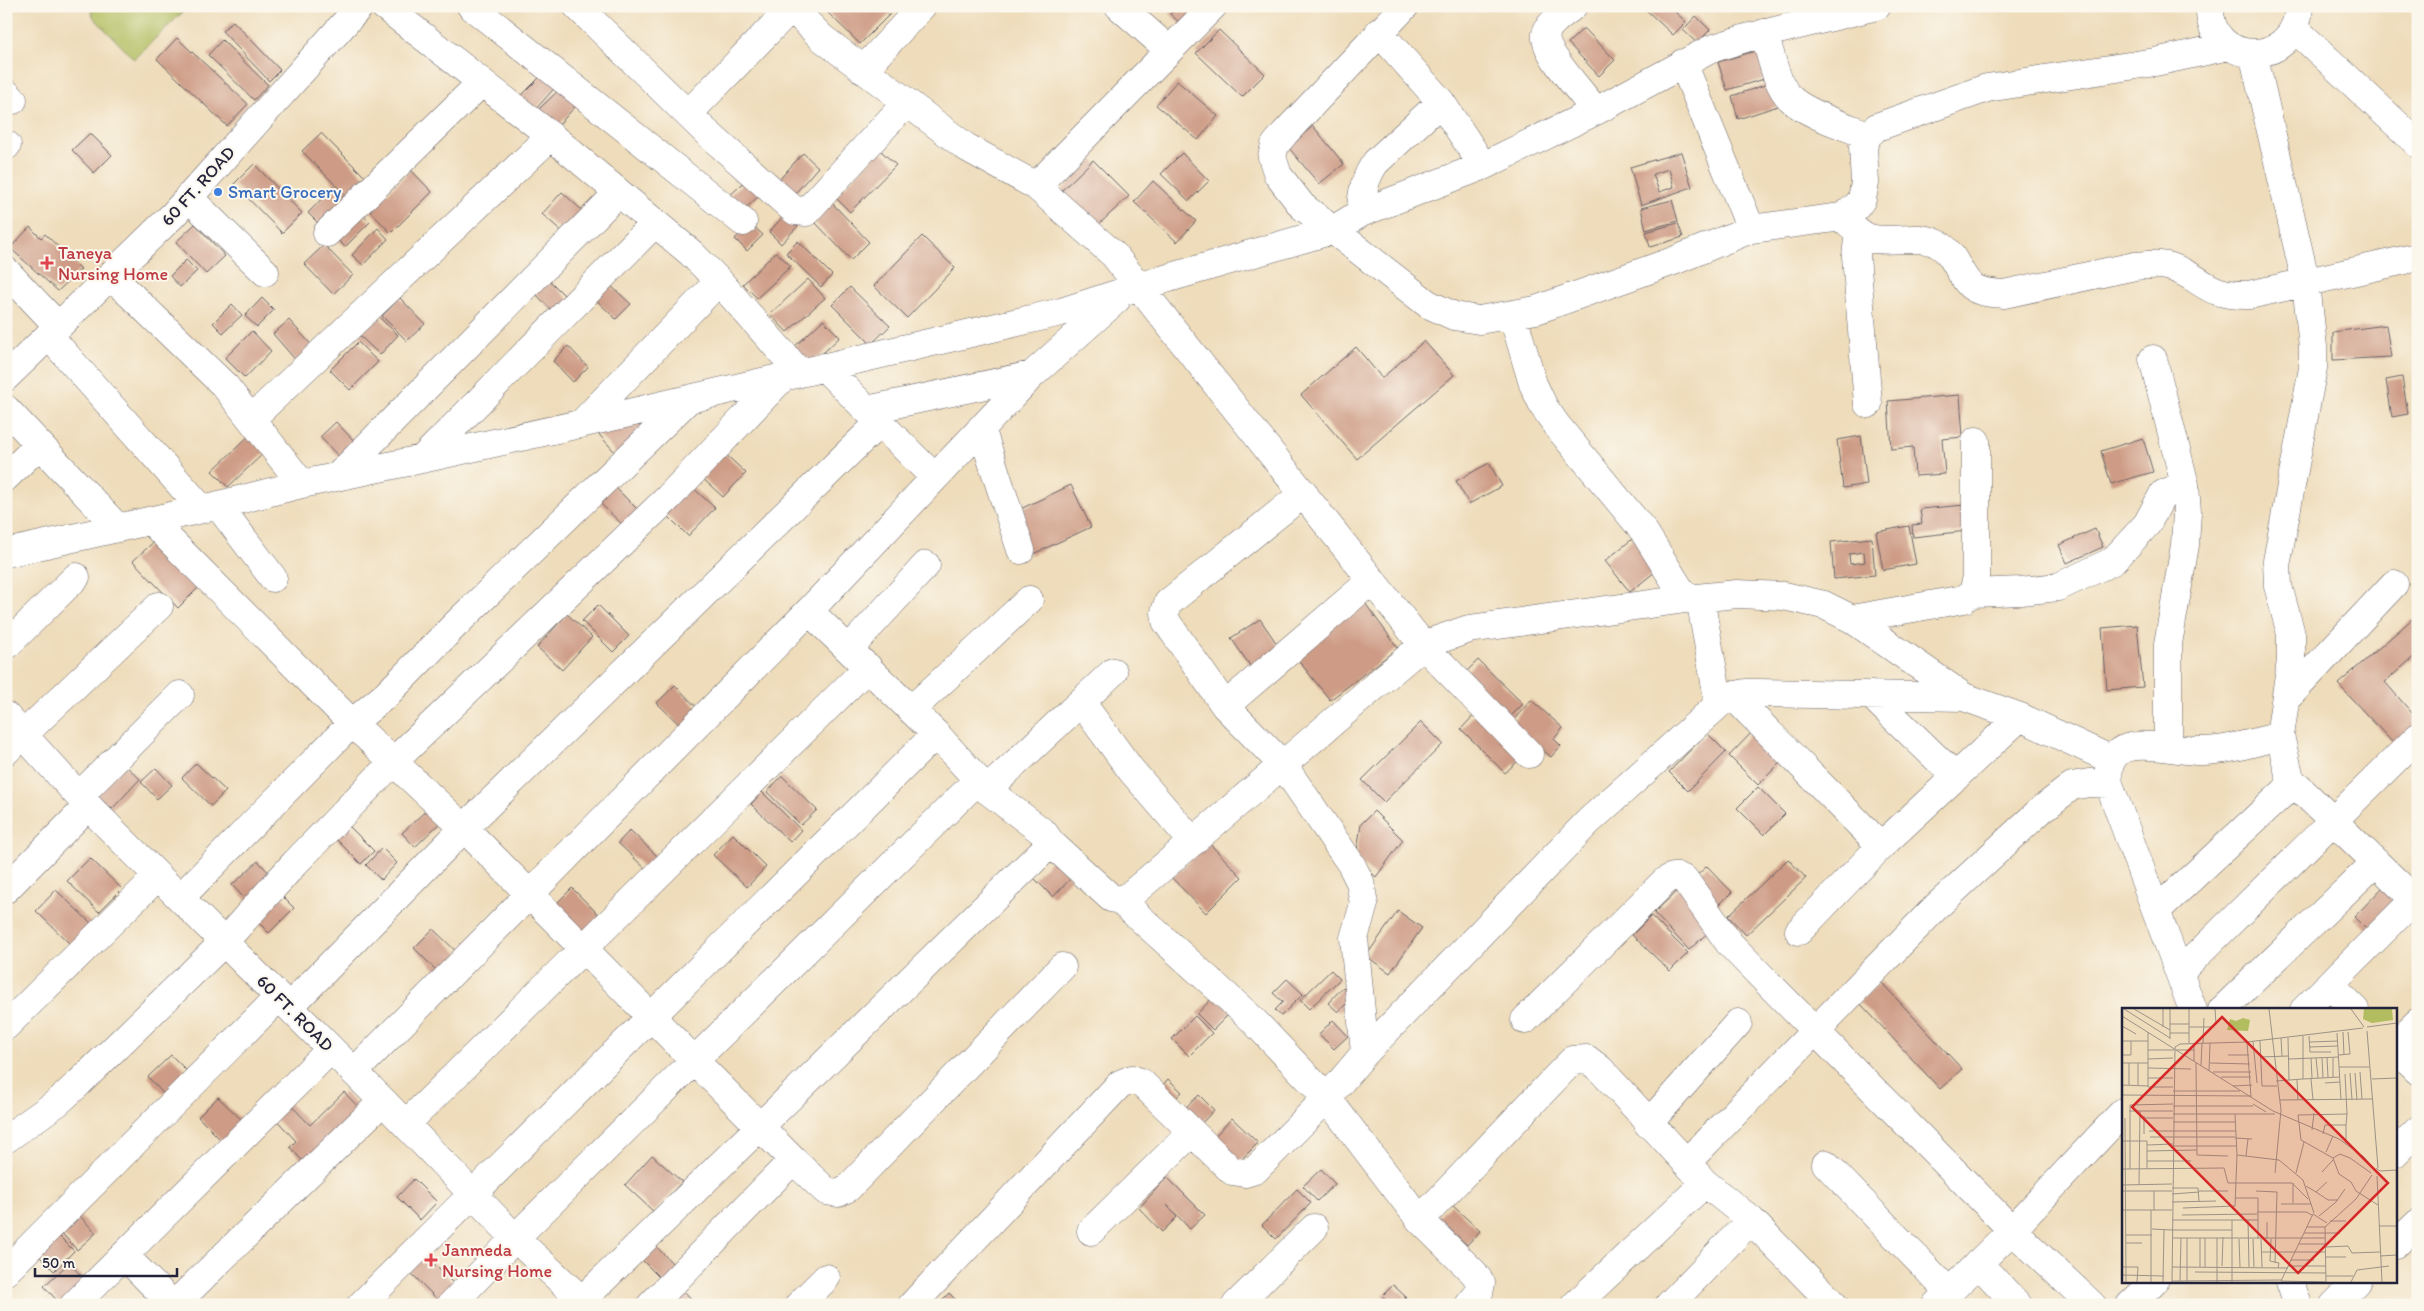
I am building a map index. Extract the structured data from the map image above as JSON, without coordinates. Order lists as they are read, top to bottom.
{
  "streets": {
    "street": ["60 FT. ROAD"]
  },
  "places": {
    "other": ["Smart Grocery"],
    "health": ["Taneya Nursing Home", "Janmeda Nursing Home"]
  },
  "scale_bar": "50 m"
}
